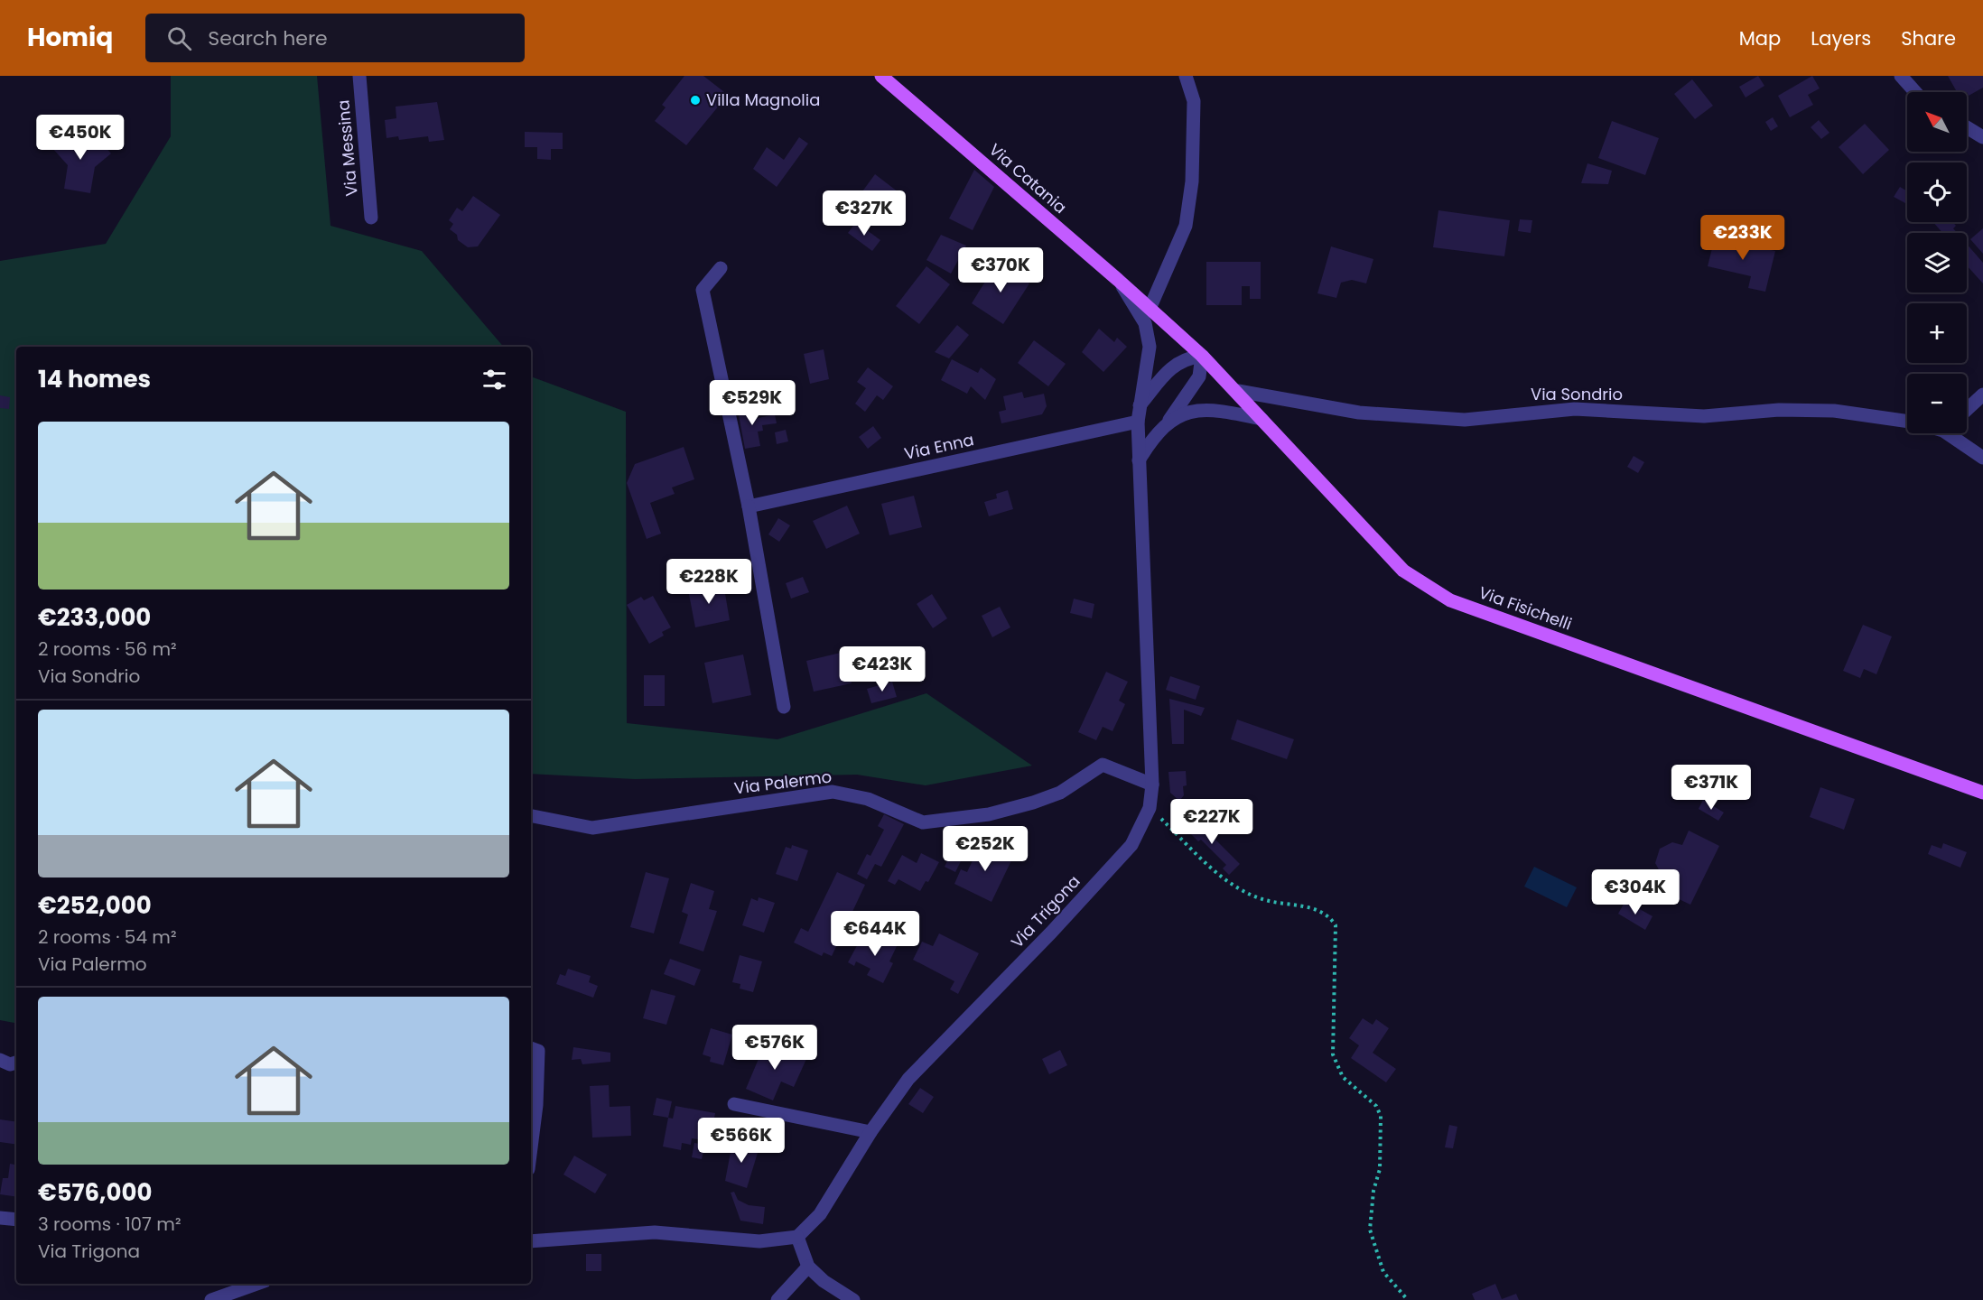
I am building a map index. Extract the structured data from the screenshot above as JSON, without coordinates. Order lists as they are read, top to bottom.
{
  "streets": {
    "main road": ["Via Catania", "Via Fisichelli"],
    "street": [
      "Via Messina",
      "Via Sondrio",
      "Via Enna",
      "Via Palermo",
      "Via Trigona"
    ]
  },
  "crossings": [
    ["Via Catania", "Via Fisichelli"],
    ["Via Catania", "Via Trigona"],
    ["Via Sondrio", "Via Fisichelli"],
    ["Via Enna", "Via Trigona"],
    ["Via Palermo", "Via Trigona"]
  ],
  "places": ["Villa Magnolia"],
  "north": "top left",
  "page": {
    "header": "Homiq",
    "search": "Search here",
    "nav": ["Map", "Layers", "Share"],
    "map_buttons": ["+", "−"],
    "price": [
      "€450K",
      "€327K",
      "€233K",
      "€370K",
      "€529K",
      "€228K",
      "€423K",
      "€371K",
      "€227K",
      "€252K",
      "€304K",
      "€644K",
      "€576K",
      "€566K"
    ],
    "heading": "14 homes",
    "list": [
      {
        "name": "€233,000",
        "note": "2 rooms · 56 m² · Via Sondrio"
      },
      {
        "name": "€252,000",
        "note": "2 rooms · 54 m² · Via Palermo"
      },
      {
        "name": "€576,000",
        "note": "3 rooms · 107 m² · Via Trigona"
      }
    ]
  }
}
